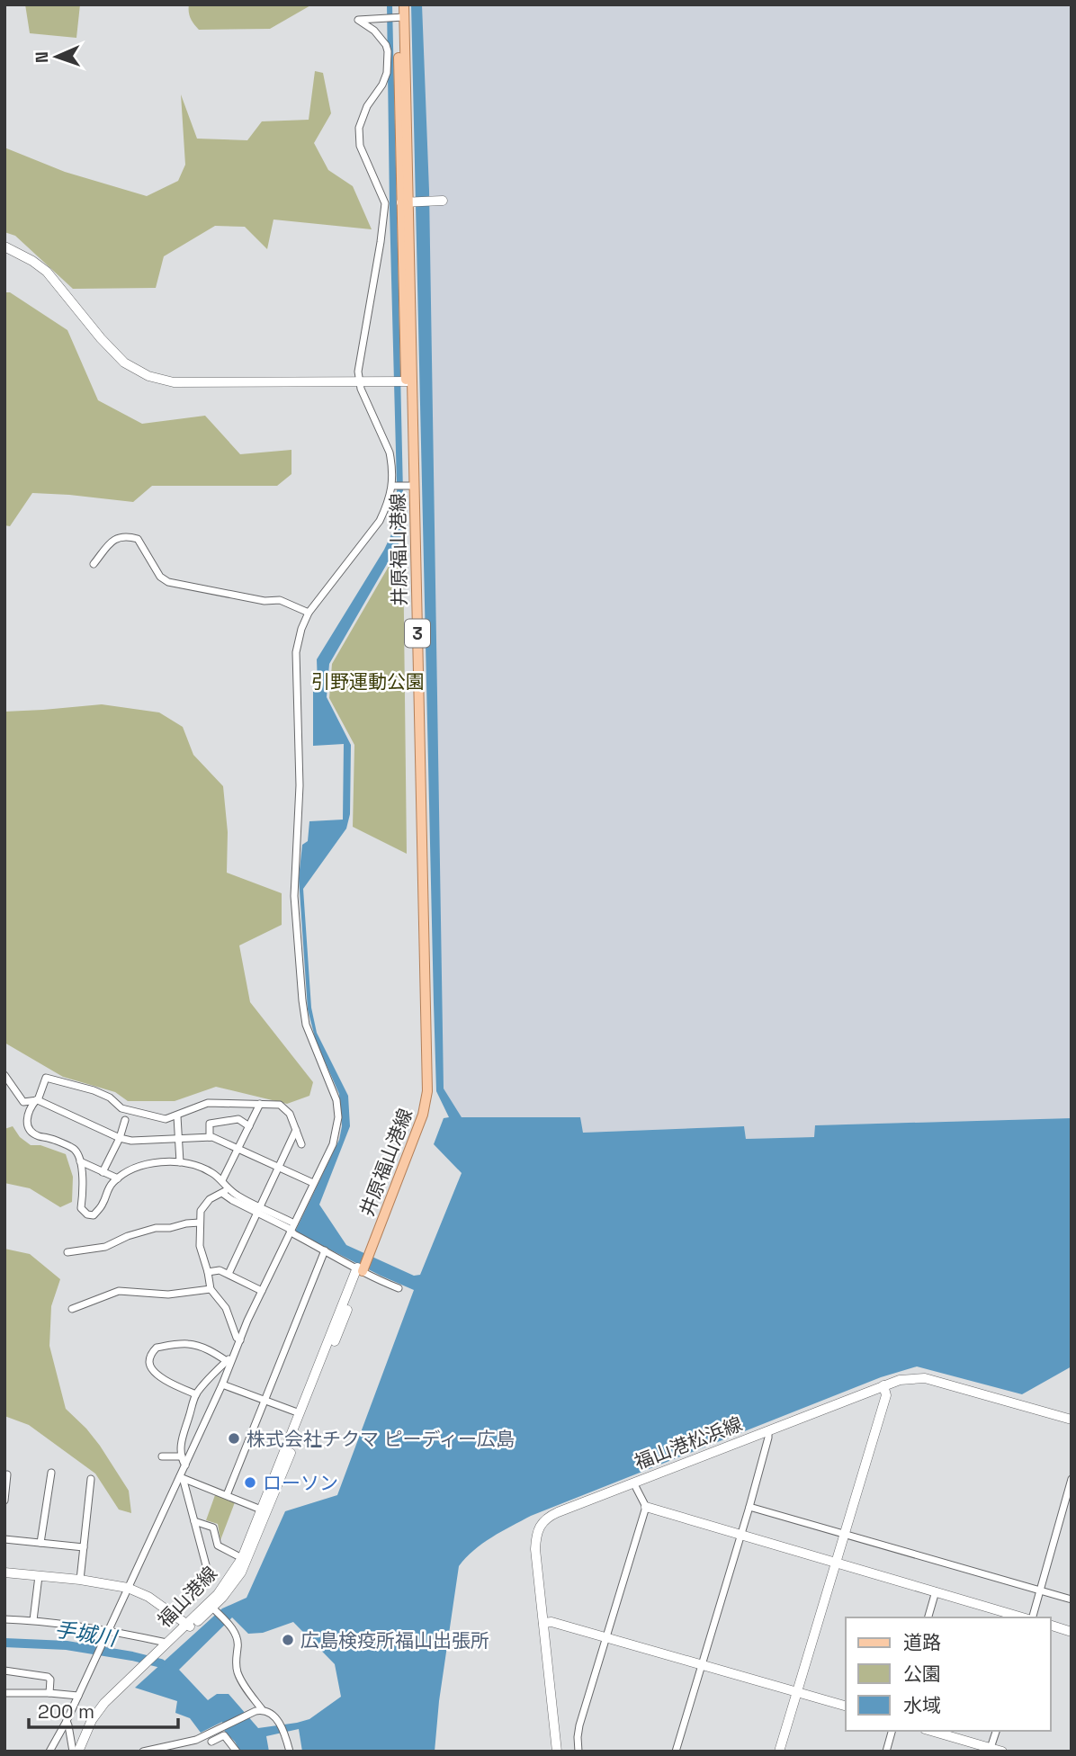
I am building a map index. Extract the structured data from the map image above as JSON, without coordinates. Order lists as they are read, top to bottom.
{
  "streets": {
    "main road": ["井原福山港線", "3"],
    "street": ["福山港松浜線", "福山港線"]
  },
  "crossings": [
    ["井原福山港線", "福山港線"]
  ],
  "water": ["手城川"],
  "parks": ["引野運動公園"],
  "places": ["株式会社チクマ ピーディー広島", "ローソン", "広島検疫所福山出張所"],
  "legend": ["道路", "公園", "水域"],
  "scale_bar": "200 m",
  "north": "left"
}
